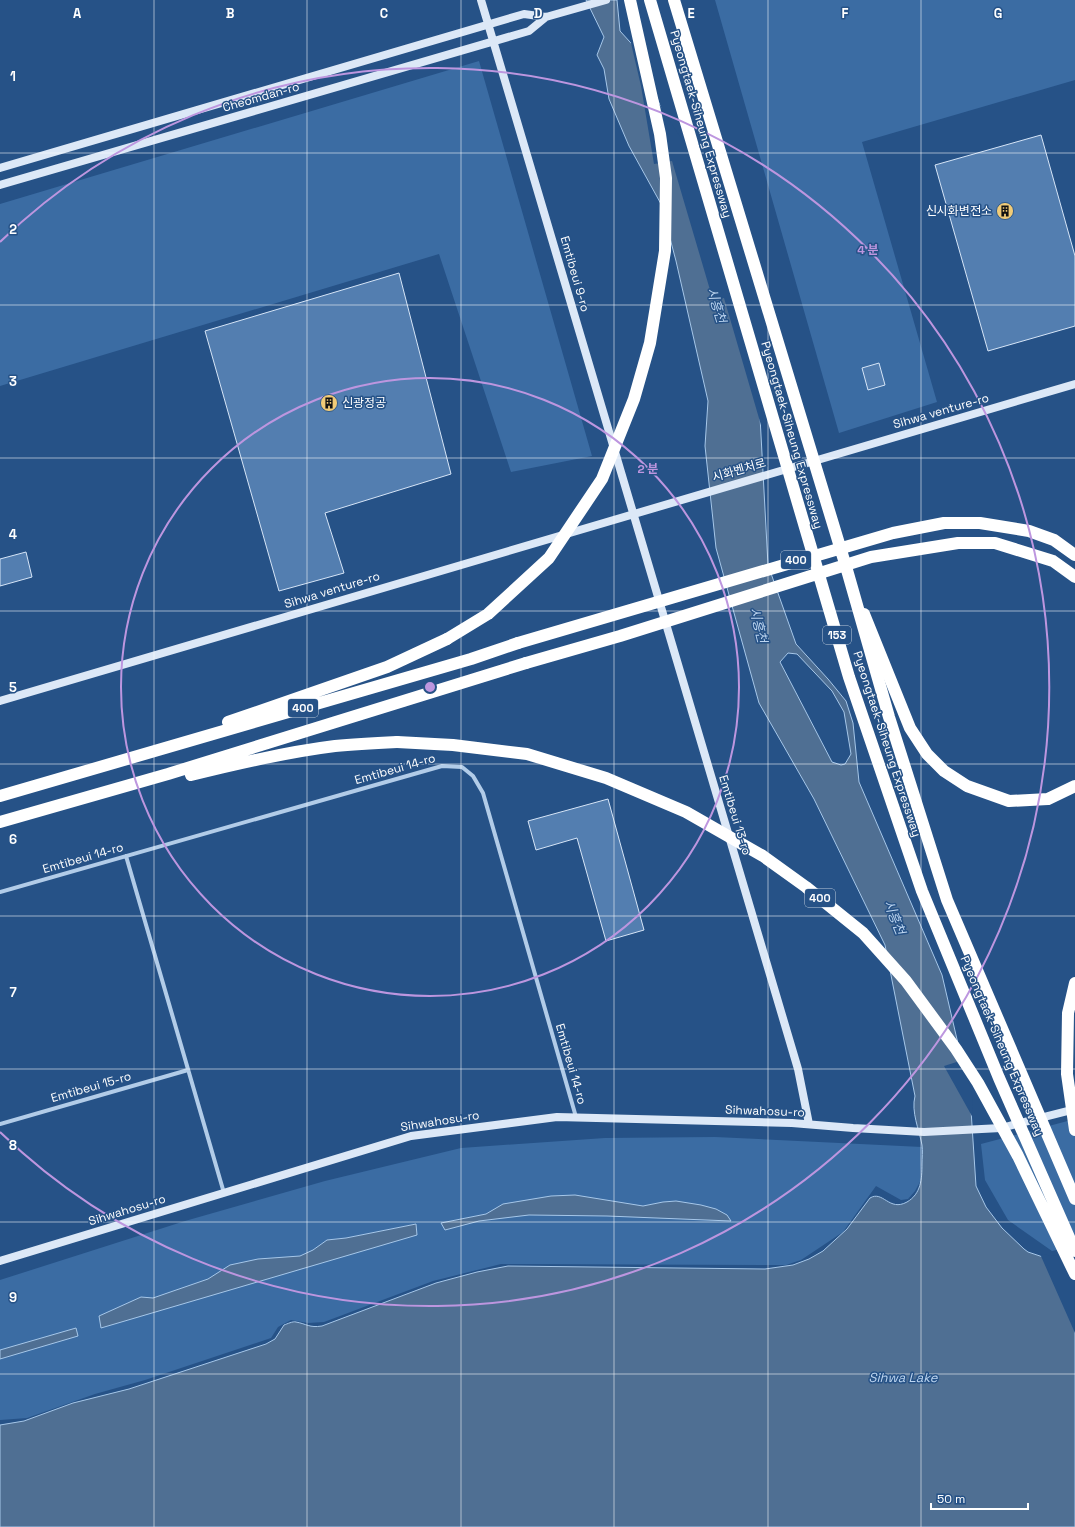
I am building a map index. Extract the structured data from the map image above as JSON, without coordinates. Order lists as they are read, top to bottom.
{
  "streets": {
    "highway": ["Pyeongtaek-Siheung Expressway", "400", "153"],
    "main road": [
      "Cheomdan-ro",
      "Emtibeui 9-ro",
      "Sihwa venture-ro",
      "시화벤처로",
      "Emtibeui 13-ro",
      "Sihwahosu-ro"
    ],
    "street": ["Emtibeui 14-ro", "Emtibeui 15-ro"]
  },
  "crossings": [
    ["Cheomdan-ro", "Emtibeui 9-ro"],
    ["Emtibeui 9-ro", "Sihwa venture-ro"],
    ["Emtibeui 9-ro", "Emtibeui 13-ro"],
    ["Sihwa venture-ro", "시화벤처로"],
    ["Sihwa venture-ro", "Emtibeui 13-ro"],
    ["Emtibeui 14-ro", "Sihwahosu-ro"],
    ["Emtibeui 13-ro", "Sihwahosu-ro"]
  ],
  "water": ["시흥천", "Sihwa Lake"],
  "places": {
    "building": ["신시화변전소", "신광정공"]
  },
  "scale_bar": "50 m",
  "grid": {
    "columns": [
      "A",
      "B",
      "C",
      "D",
      "E",
      "F",
      "G"
    ],
    "rows": [
      "1",
      "2",
      "3",
      "4",
      "5",
      "6",
      "7",
      "8",
      "9"
    ]
  },
  "rings": ["4 분", "2 분"]
}
